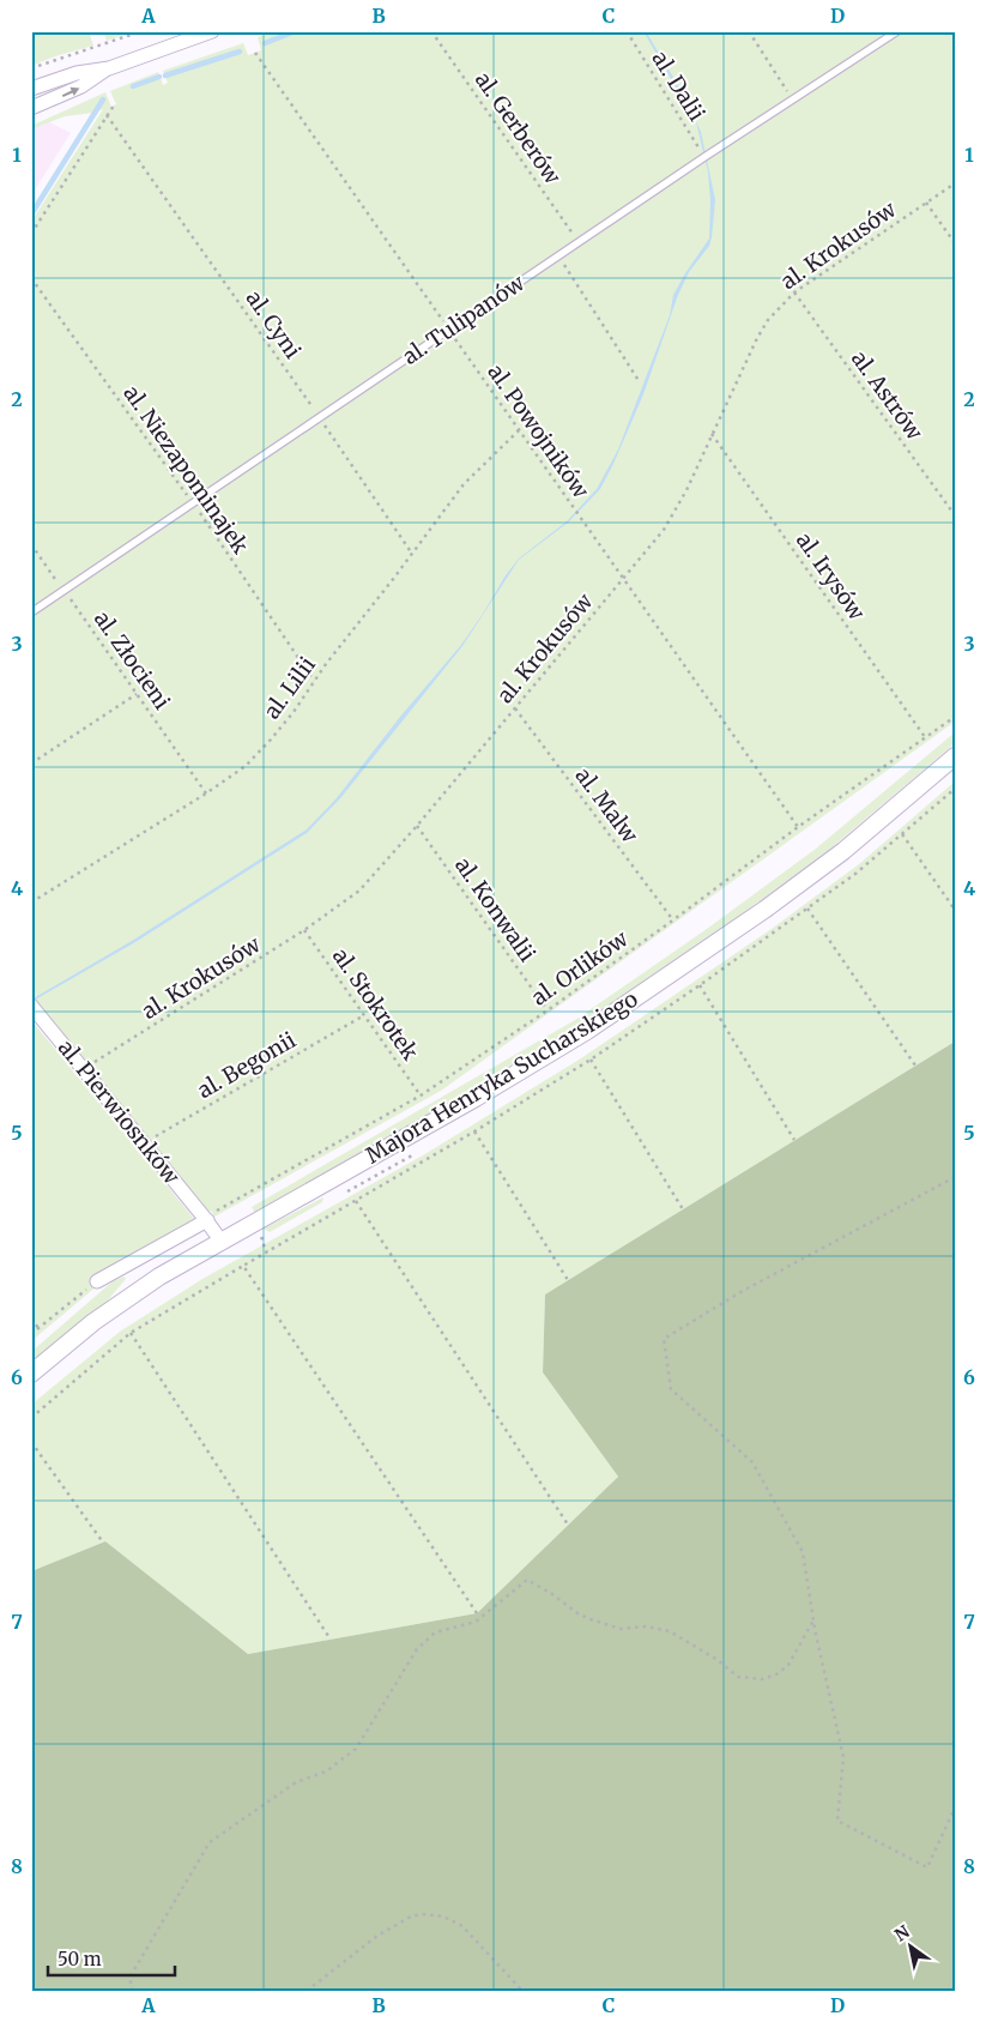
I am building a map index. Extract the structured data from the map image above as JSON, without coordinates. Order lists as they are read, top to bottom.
{
  "streets": {
    "street": ["Majora Henryka Sucharskiego", "al. Pierwiosnków"],
    "lane": ["al. Tulipanów"],
    "path": [
      "al. Dalii",
      "al. Gerberów",
      "al. Krokusów",
      "al. Cyni",
      "al. Astrów",
      "al. Powojników",
      "al. Niezapominajek",
      "al. Irysów",
      "al. Złocieni",
      "al. Lilii",
      "al. Malw",
      "al. Konwalii",
      "al. Orlików",
      "al. Stokrotek",
      "al. Begonii"
    ]
  },
  "crossings": [
    ["al. Dalii", "al. Tulipanów"],
    ["al. Gerberów", "al. Tulipanów"],
    ["al. Krokusów", "al. Astrów"],
    ["al. Krokusów", "al. Powojników"],
    ["al. Krokusów", "al. Irysów"],
    ["al. Krokusów", "al. Malw"],
    ["al. Krokusów", "al. Konwalii"],
    ["al. Krokusów", "al. Stokrotek"],
    ["al. Krokusów", "al. Pierwiosnków"],
    ["al. Tulipanów", "al. Cyni"],
    ["al. Tulipanów", "al. Powojników"],
    ["al. Tulipanów", "al. Niezapominajek"],
    ["al. Tulipanów", "al. Złocieni"],
    ["al. Cyni", "al. Lilii"],
    ["al. Powojników", "al. Lilii"],
    ["al. Powojników", "al. Orlików"],
    ["al. Niezapominajek", "al. Lilii"],
    ["al. Irysów", "al. Orlików"],
    ["al. Złocieni", "al. Lilii"],
    ["al. Malw", "al. Orlików"],
    ["al. Konwalii", "al. Orlików"],
    ["al. Orlików", "al. Stokrotek"],
    ["al. Orlików", "al. Pierwiosnków"],
    ["al. Stokrotek", "al. Begonii"],
    ["al. Begonii", "al. Pierwiosnków"],
    ["Majora Henryka Sucharskiego", "al. Pierwiosnków"]
  ],
  "scale_bar": "50 m",
  "north": "top left",
  "grid": {
    "columns": [
      "A",
      "B",
      "C",
      "D"
    ],
    "rows": [
      "1",
      "2",
      "3",
      "4",
      "5",
      "6",
      "7",
      "8"
    ]
  }
}
